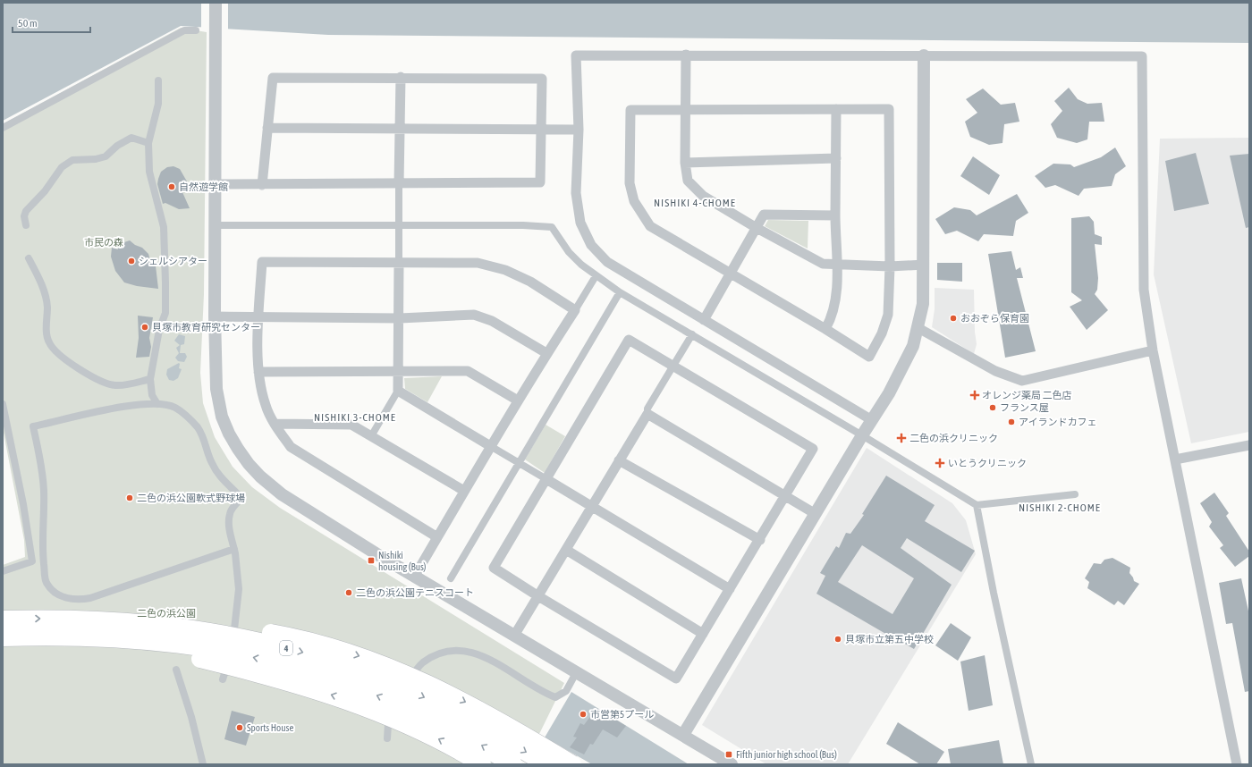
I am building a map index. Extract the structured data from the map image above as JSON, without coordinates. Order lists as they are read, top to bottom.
{
  "streets": {
    "highway": ["4"]
  },
  "districts": ["NISHIKI 4-CHOME", "NISHIKI 3-CHOME", "NISHIKI 2-CHOME"],
  "parks": ["市民の森", "二色の浜公園"],
  "places": {
    "other": [
      "自然遊学館",
      "シェルシアター",
      "おおぞら保育園",
      "貝塚市教育研究センター",
      "フランス屋",
      "アイランドカフェ",
      "二色の浜公園軟式野球場",
      "二色の浜公園テニスコート",
      "貝塚市立第五中学校",
      "市営第5プール",
      "Sports House"
    ],
    "health": ["オレンジ薬局 二色店", "二色の浜クリニック", "いとうクリニック"],
    "transit": ["Nishiki housing (Bus)", "Fifth junior high school (Bus)"]
  },
  "scale_bar": "50 m"
}
